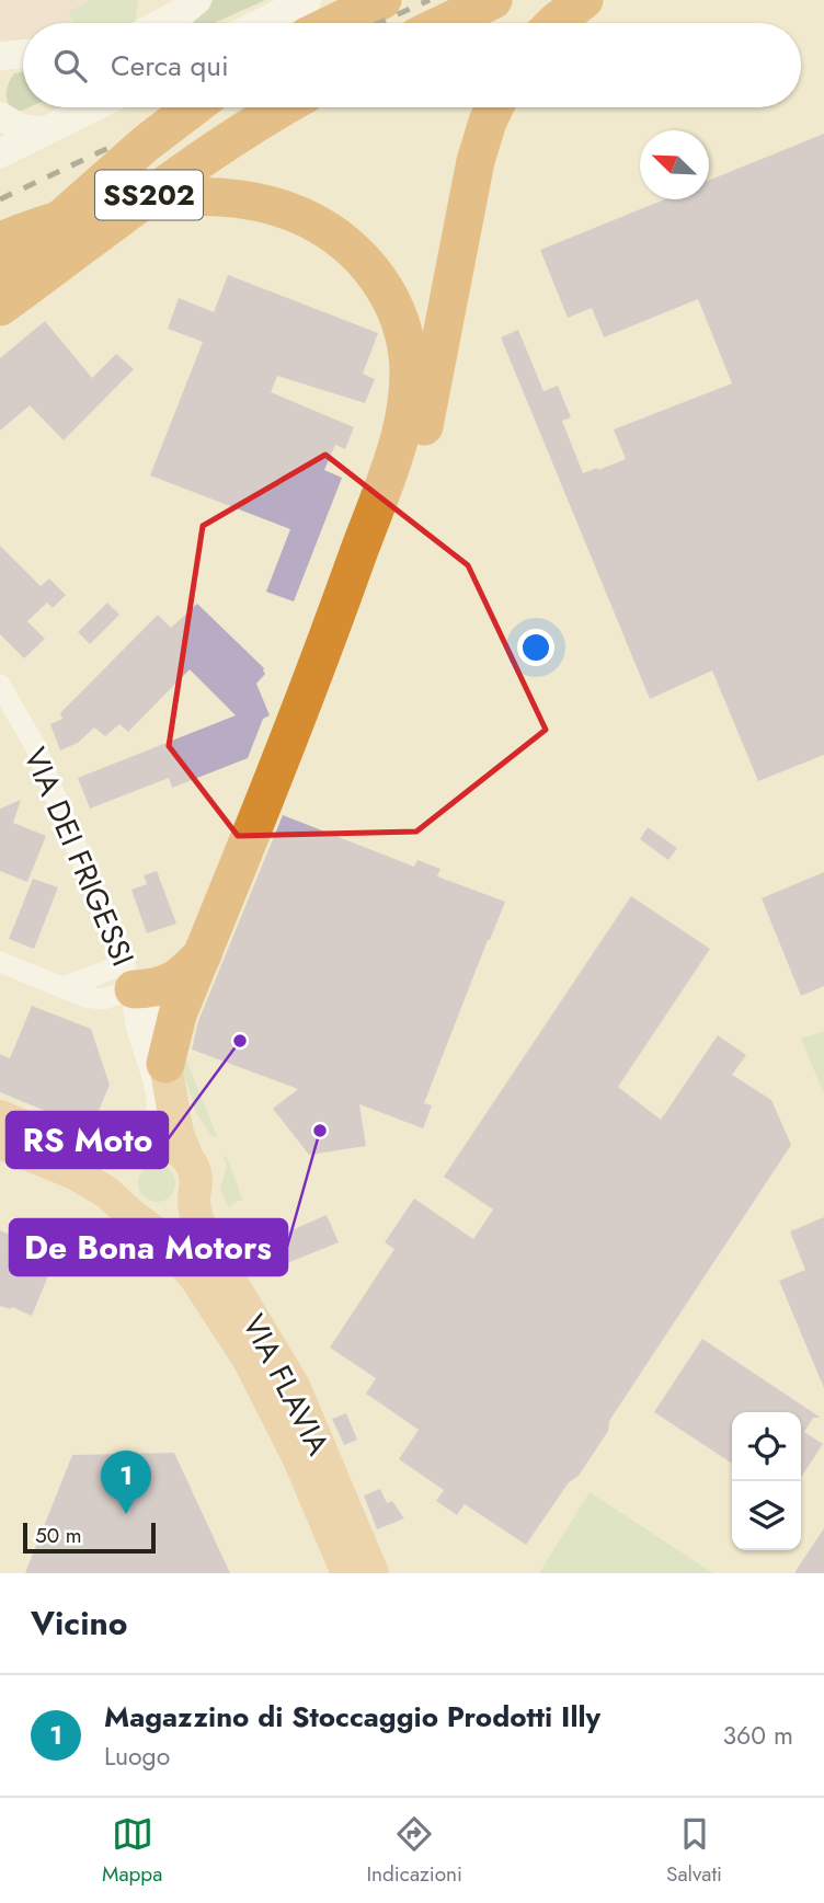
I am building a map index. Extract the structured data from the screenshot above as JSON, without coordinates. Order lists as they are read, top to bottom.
{
  "streets": {
    "highway": ["SS202"],
    "main road": ["VIA FLAVIA"],
    "street": ["VIA DEI FRIGESSI"]
  },
  "crossings": [
    ["VIA DEI FRIGESSI", "VIA FLAVIA"]
  ],
  "places": ["RS Moto", "De Bona Motors"],
  "scale_bar": "50 m",
  "north": "top left",
  "page": {
    "search": "Cerca qui",
    "pins": "1",
    "scale": "50 m",
    "heading": "Vicino",
    "list": [
      {
        "mark": "1",
        "name": "Magazzino di Stoccaggio Prodotti Illy",
        "note": "Luogo",
        "value": "360 m"
      }
    ],
    "nav": ["Mappa", "Indicazioni", "Salvati"]
  }
}
